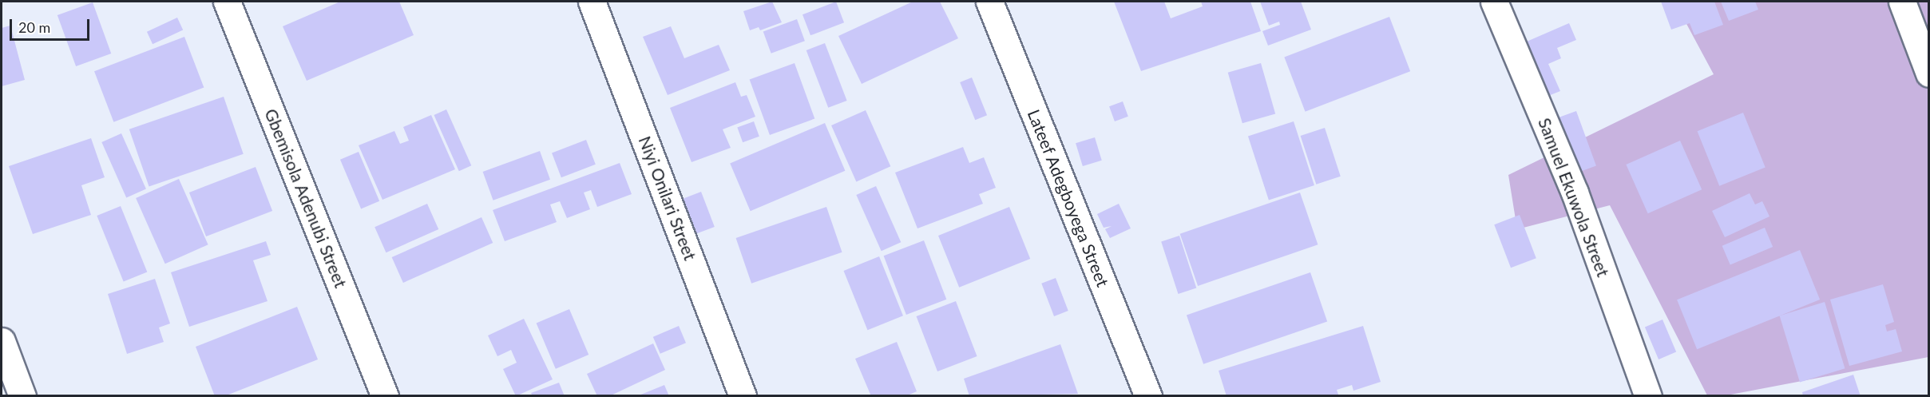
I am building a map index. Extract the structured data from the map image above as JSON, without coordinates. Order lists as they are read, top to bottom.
{
  "streets": {
    "street": [
      "Samuel Ekuwola Street",
      "Gbemisola Adenubi Street",
      "Niyi Onilari Street",
      "Lateef Adegboyega Street"
    ]
  },
  "scale_bar": "20 m"
}
